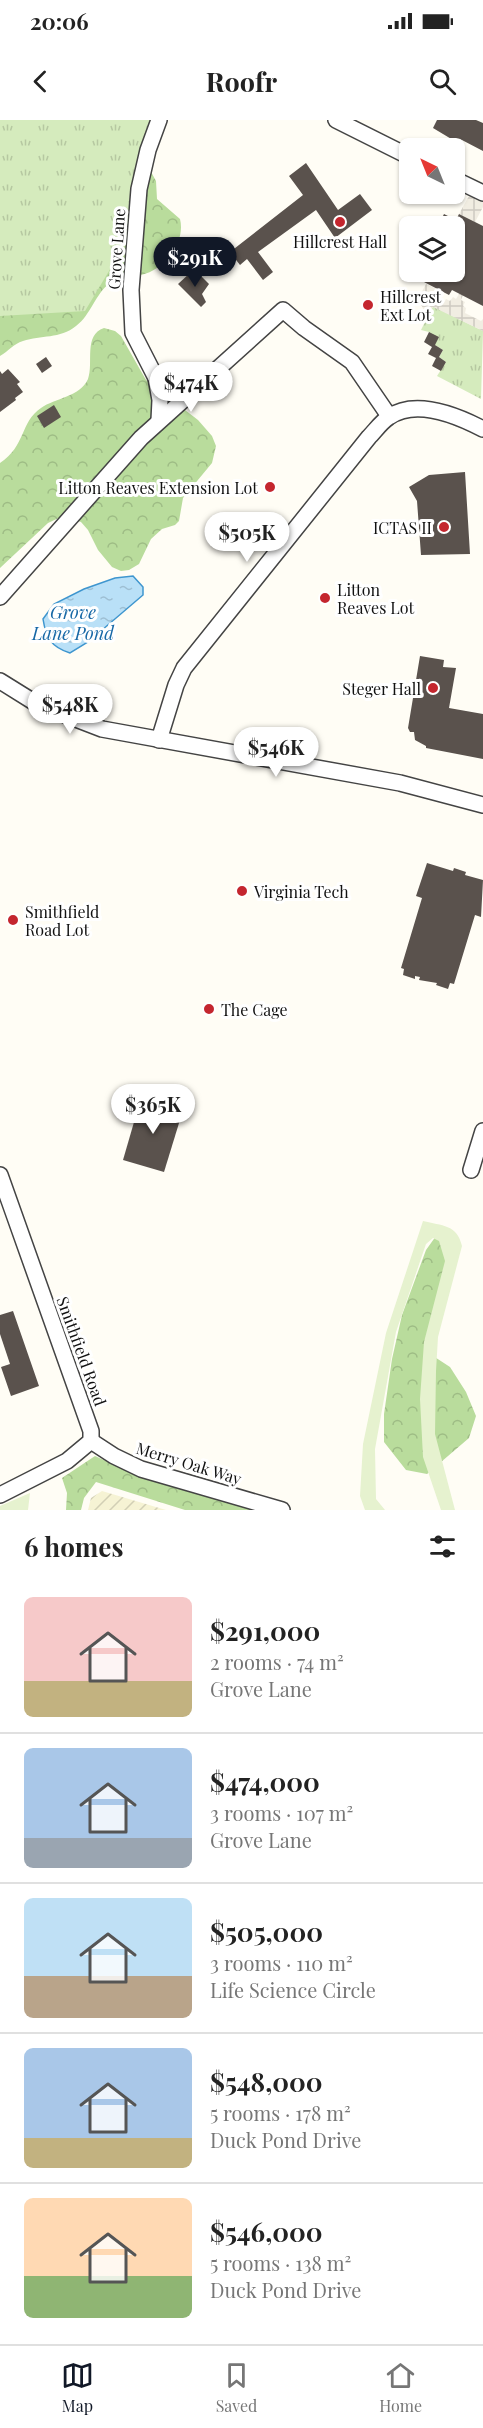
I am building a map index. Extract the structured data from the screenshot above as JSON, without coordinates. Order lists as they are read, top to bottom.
{
  "streets": {
    "street": ["Grove Lane", "Smithfield Road", "Merry Oak Way"]
  },
  "crossings": [
    ["Smithfield Road", "Merry Oak Way"]
  ],
  "water": ["Grove Lane Pond"],
  "places": [
    "Hillcrest Hall",
    "Hillcrest Ext Lot",
    "Litton Reaves Extension Lot",
    "ICTAS II",
    "Litton Reaves Lot",
    "Steger Hall",
    "Virginia Tech",
    "Smithfield Road Lot",
    "The Cage"
  ],
  "north": "top left",
  "page": {
    "status": "20:06",
    "header": "Roofr",
    "price": [
      "$291K",
      "$474K",
      "$505K",
      "$548K",
      "$546K",
      "$365K"
    ],
    "heading": "6 homes",
    "list": [
      {
        "name": "$291,000",
        "note": "2 rooms · 74 m² · Grove Lane"
      },
      {
        "name": "$474,000",
        "note": "3 rooms · 107 m² · Grove Lane"
      },
      {
        "name": "$505,000",
        "note": "3 rooms · 110 m² · Life Science Circle"
      },
      {
        "name": "$548,000",
        "note": "5 rooms · 178 m² · Duck Pond Drive"
      },
      {
        "name": "$546,000",
        "note": "5 rooms · 138 m² · Duck Pond Drive"
      }
    ],
    "tabs": ["Map", "Saved", "Home"]
  }
}
